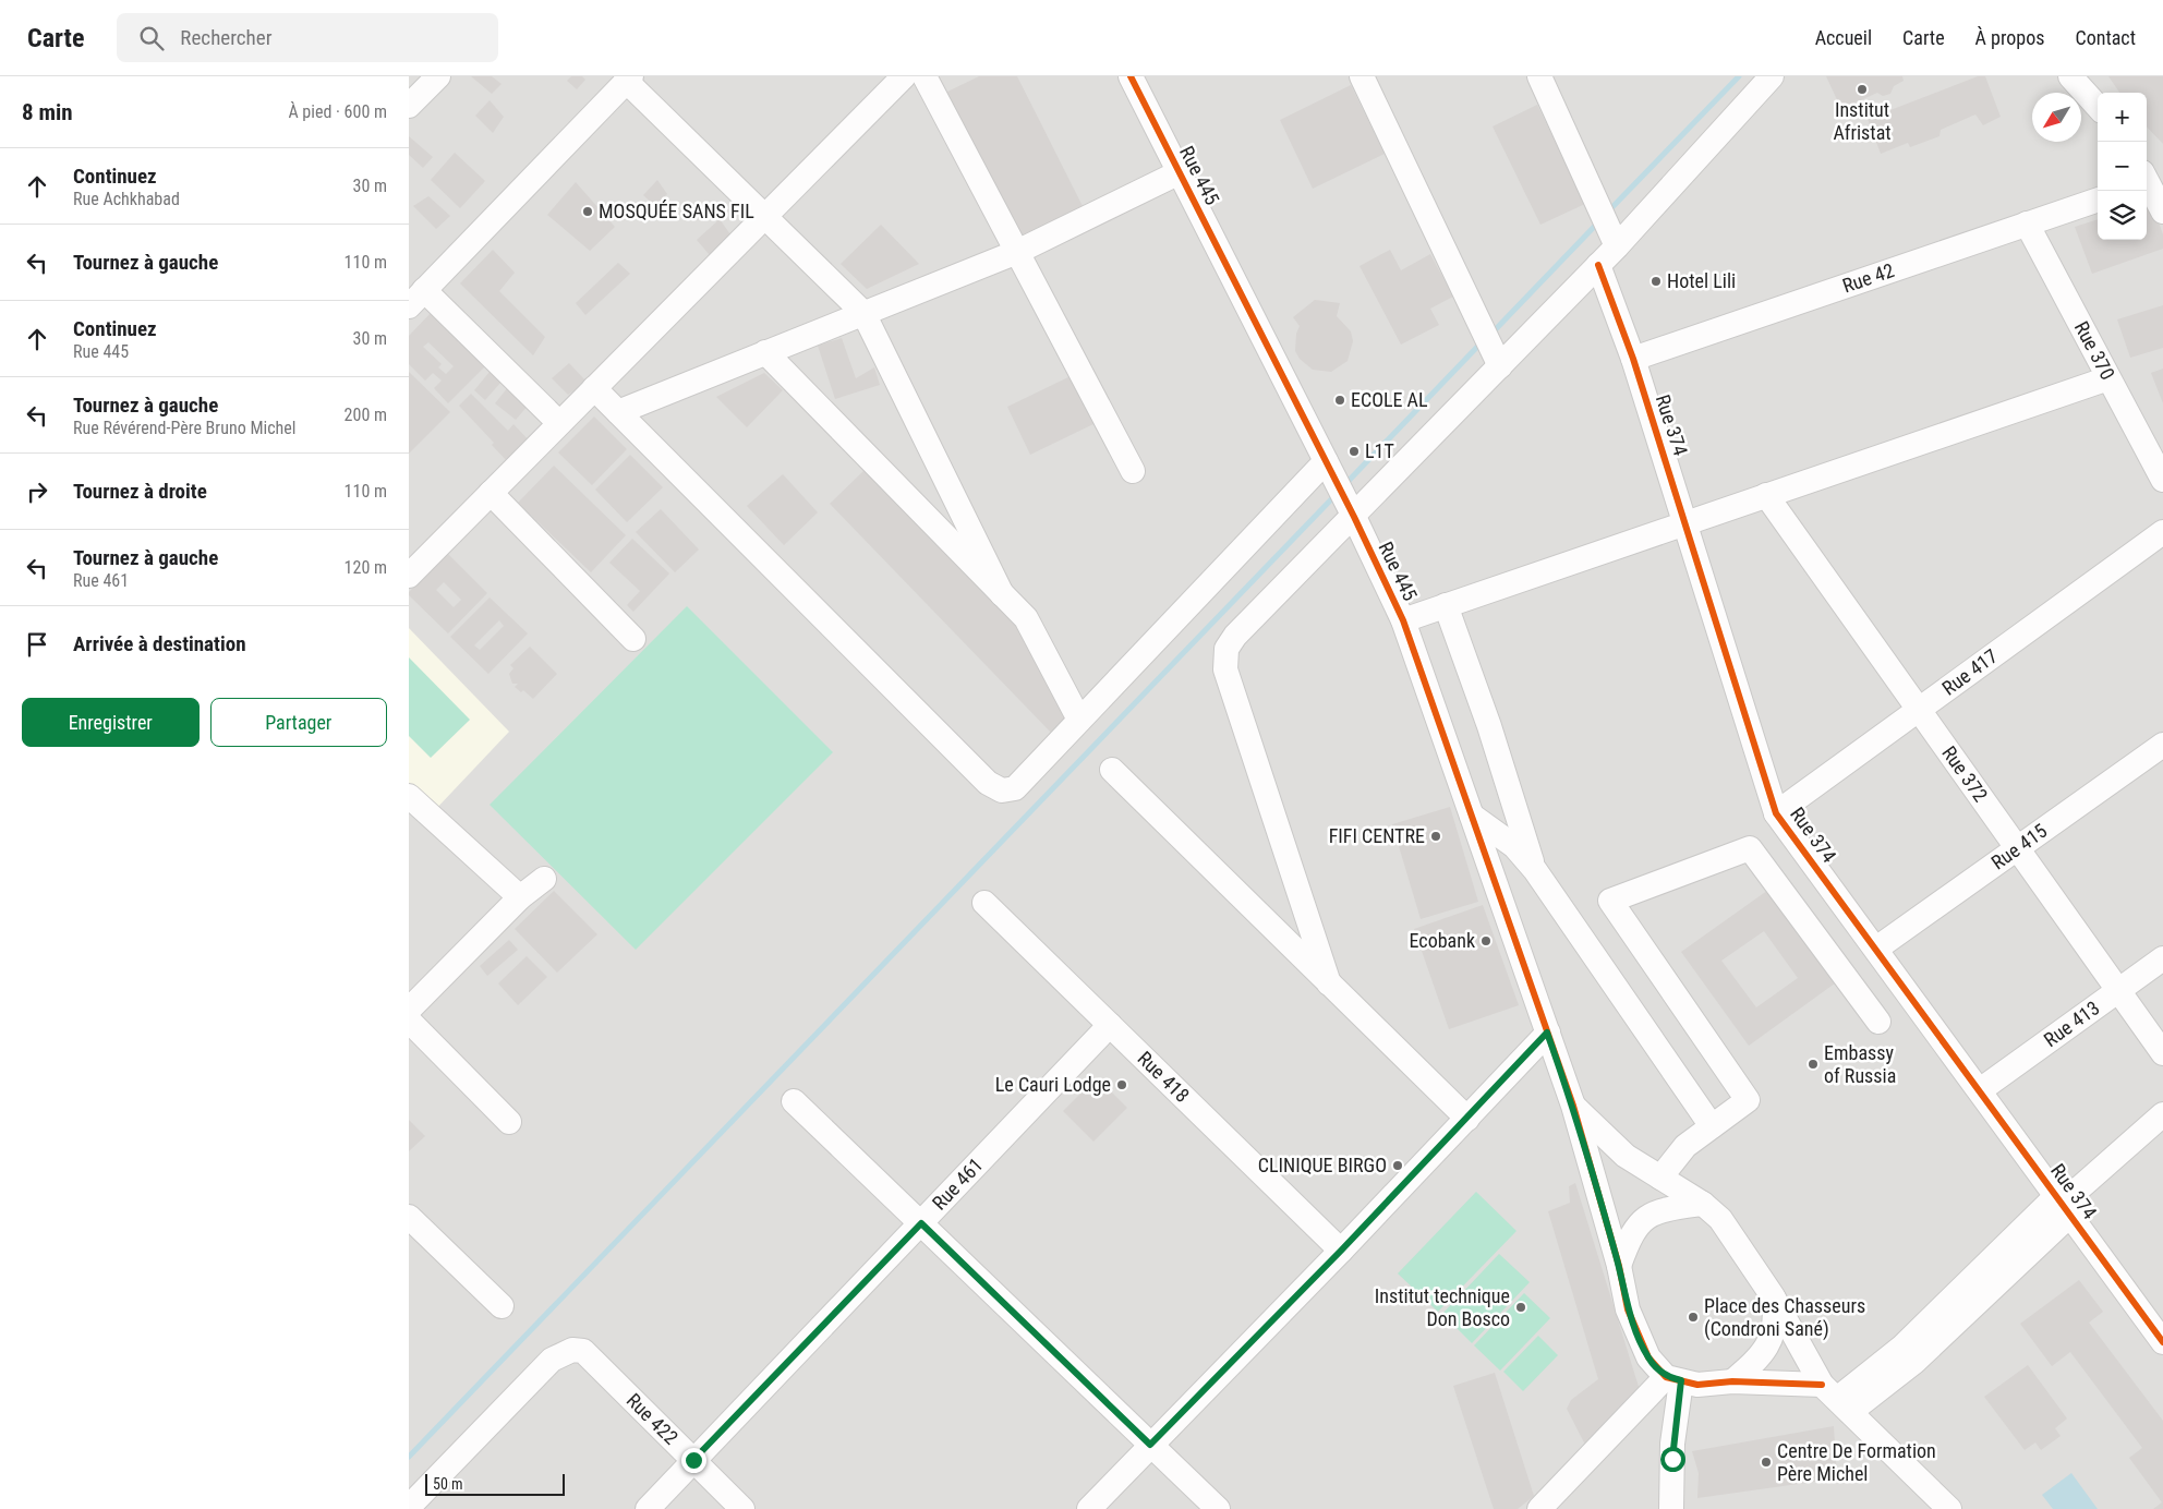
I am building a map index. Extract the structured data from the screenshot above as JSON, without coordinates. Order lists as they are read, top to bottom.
{
  "streets": {
    "street": [
      "Rue 445",
      "Rue 42",
      "Rue 370",
      "Rue 374",
      "Rue 417",
      "Rue 372",
      "Rue 415",
      "Rue 413",
      "Rue 418",
      "Rue 461",
      "Rue 422"
    ]
  },
  "crossings": [
    ["Rue 42", "Rue 370"],
    ["Rue 42", "Rue 374"],
    ["Rue 374", "Rue 417"],
    ["Rue 374", "Rue 415"],
    ["Rue 374", "Rue 413"],
    ["Rue 417", "Rue 372"],
    ["Rue 372", "Rue 415"],
    ["Rue 372", "Rue 413"],
    ["Rue 418", "Rue 461"],
    ["Rue 461", "Rue 422"]
  ],
  "places": [
    "Institut Afristat",
    "MOSQUÉE SANS FIL",
    "Hotel Lili",
    "ECOLE AL",
    "L1T",
    "FIFI CENTRE",
    "Ecobank",
    "Embassy of Russia",
    "Le Cauri Lodge",
    "CLINIQUE BIRGO",
    "Institut technique Don Bosco",
    "Place des Chasseurs (Condroni Sané)",
    "Centre De Formation Père Michel"
  ],
  "scale_bar": "50 m",
  "north": "bottom left",
  "page": {
    "header": "Carte",
    "search": "Rechercher",
    "nav": [
      "Accueil",
      "Carte",
      "À propos",
      "Contact"
    ],
    "heading": ["8 min", "À pied · 600 m"],
    "map_buttons": ["+", "−"],
    "list": [
      ["Continuez", "Rue Achkhabad", "30 m"],
      ["Tournez à gauche", "110 m"],
      ["Continuez", "Rue 445", "30 m"],
      ["Tournez à gauche", "Rue Révérend-Père Bruno Michel", "200 m"],
      ["Tournez à droite", "110 m"],
      ["Tournez à gauche", "Rue 461", "120 m"],
      "Arrivée à destination"
    ],
    "buttons": ["Enregistrer", "Partager"],
    "scale": "50 m"
  }
}
